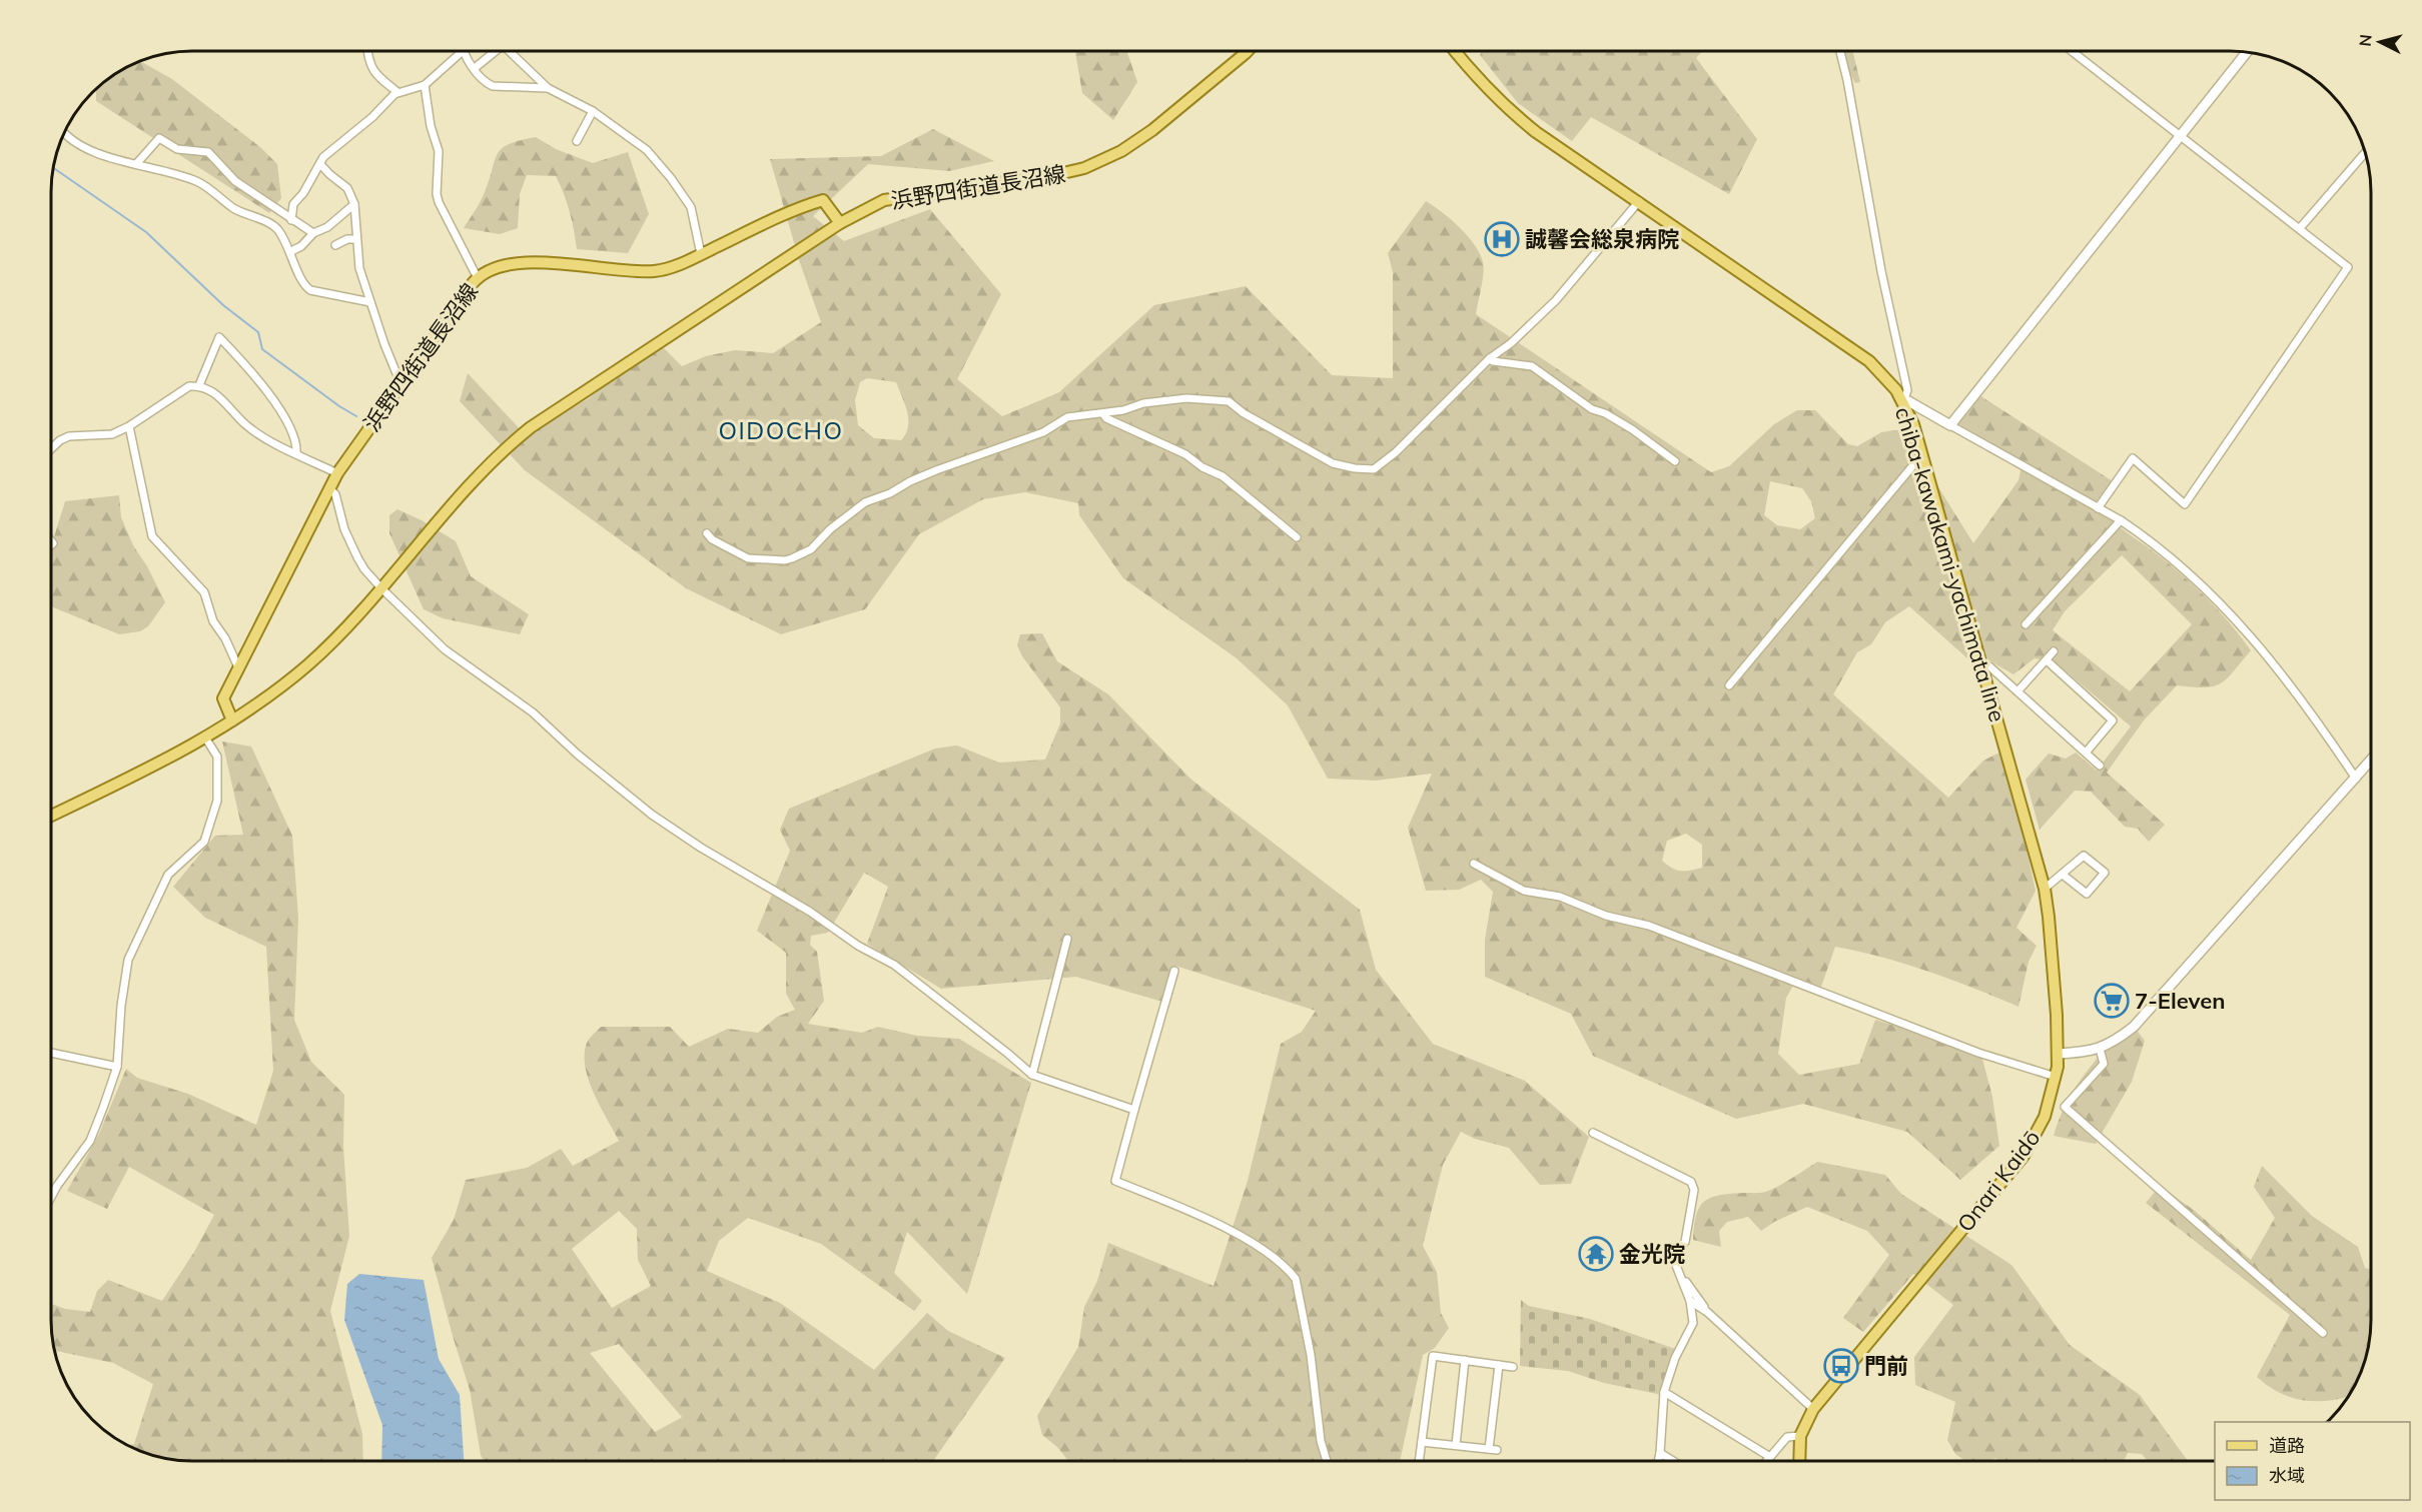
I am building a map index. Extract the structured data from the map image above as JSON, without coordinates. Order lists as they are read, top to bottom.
{
  "streets": {
    "main road": ["浜野四街道長沼線", "chiba-kawakami-yachimata line", "Onari Kaidō"]
  },
  "crossings": [
    ["chiba-kawakami-yachimata line", "Onari Kaidō"]
  ],
  "districts": ["OIDOCHO"],
  "places": {
    "hospital": ["誠馨会総泉病院"],
    "supermarket": ["7-Eleven"],
    "temple": ["金光院"],
    "bus stop": ["門前"]
  },
  "legend": ["道路", "水域"],
  "north": "left"
}
